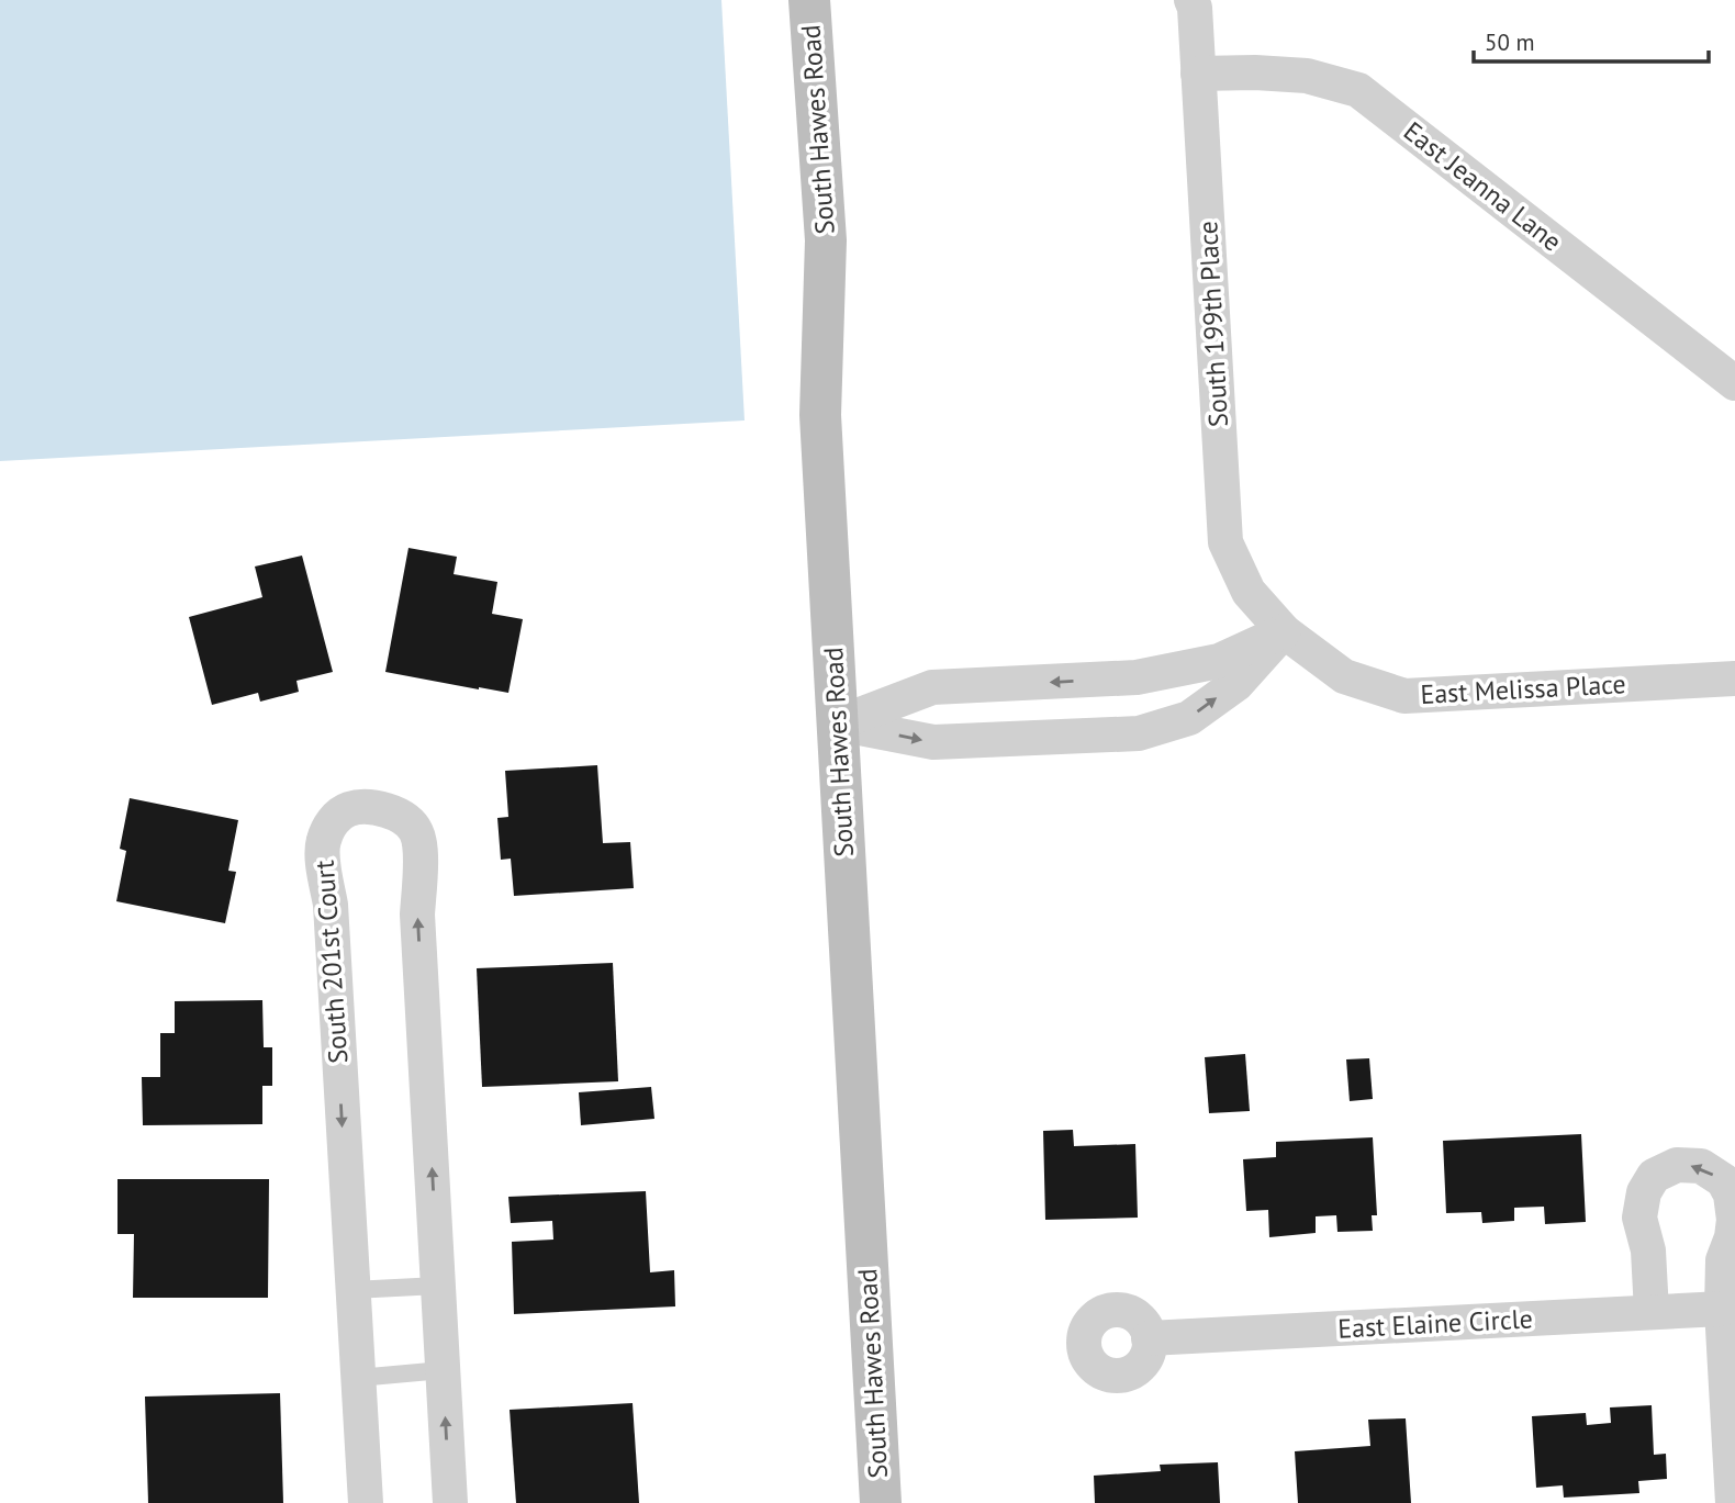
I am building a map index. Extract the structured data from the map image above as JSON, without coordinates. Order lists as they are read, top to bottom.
{
  "streets": {
    "main road": ["South Hawes Road"],
    "street": [
      "East Jeanna Lane",
      "South 199th Place",
      "East Melissa Place",
      "South 201st Court",
      "East Elaine Circle"
    ]
  },
  "crossings": [
    ["East Jeanna Lane", "South 199th Place"],
    ["South 199th Place", "East Melissa Place"]
  ],
  "scale_bar": "50 m"
}
